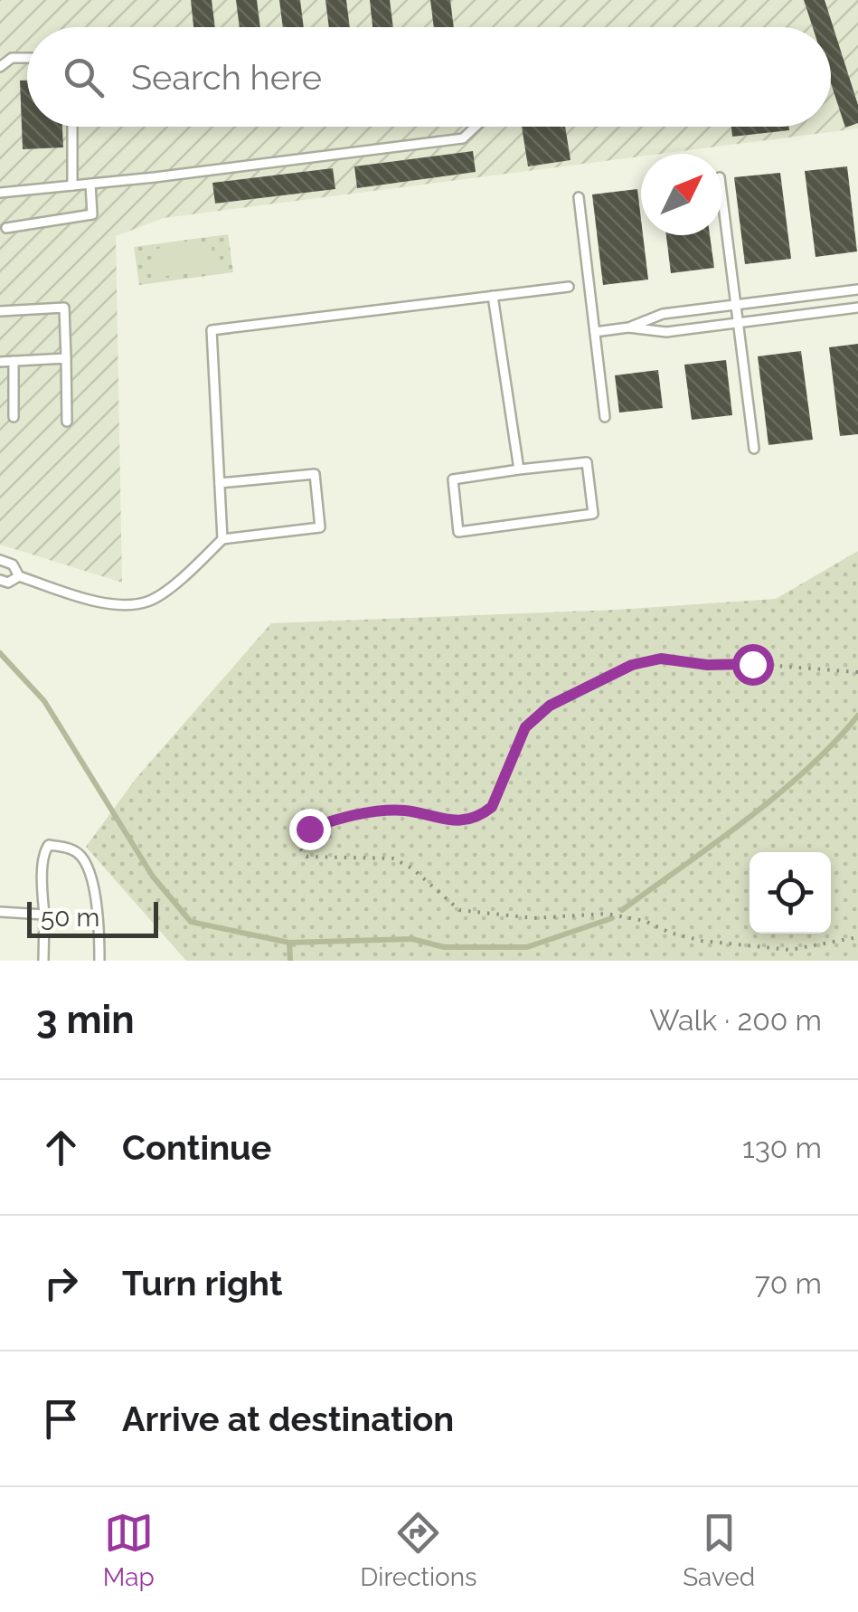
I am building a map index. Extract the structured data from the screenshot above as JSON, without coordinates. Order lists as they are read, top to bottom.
{
  "scale_bar": "50 m",
  "north": "top right",
  "page": {
    "search": "Search here",
    "scale": "50 m",
    "heading": ["3 min", "Walk · 200 m"],
    "list": [
      ["Continue", "130 m"],
      ["Turn right", "70 m"],
      "Arrive at destination"
    ],
    "nav": ["Map", "Directions", "Saved"]
  }
}
